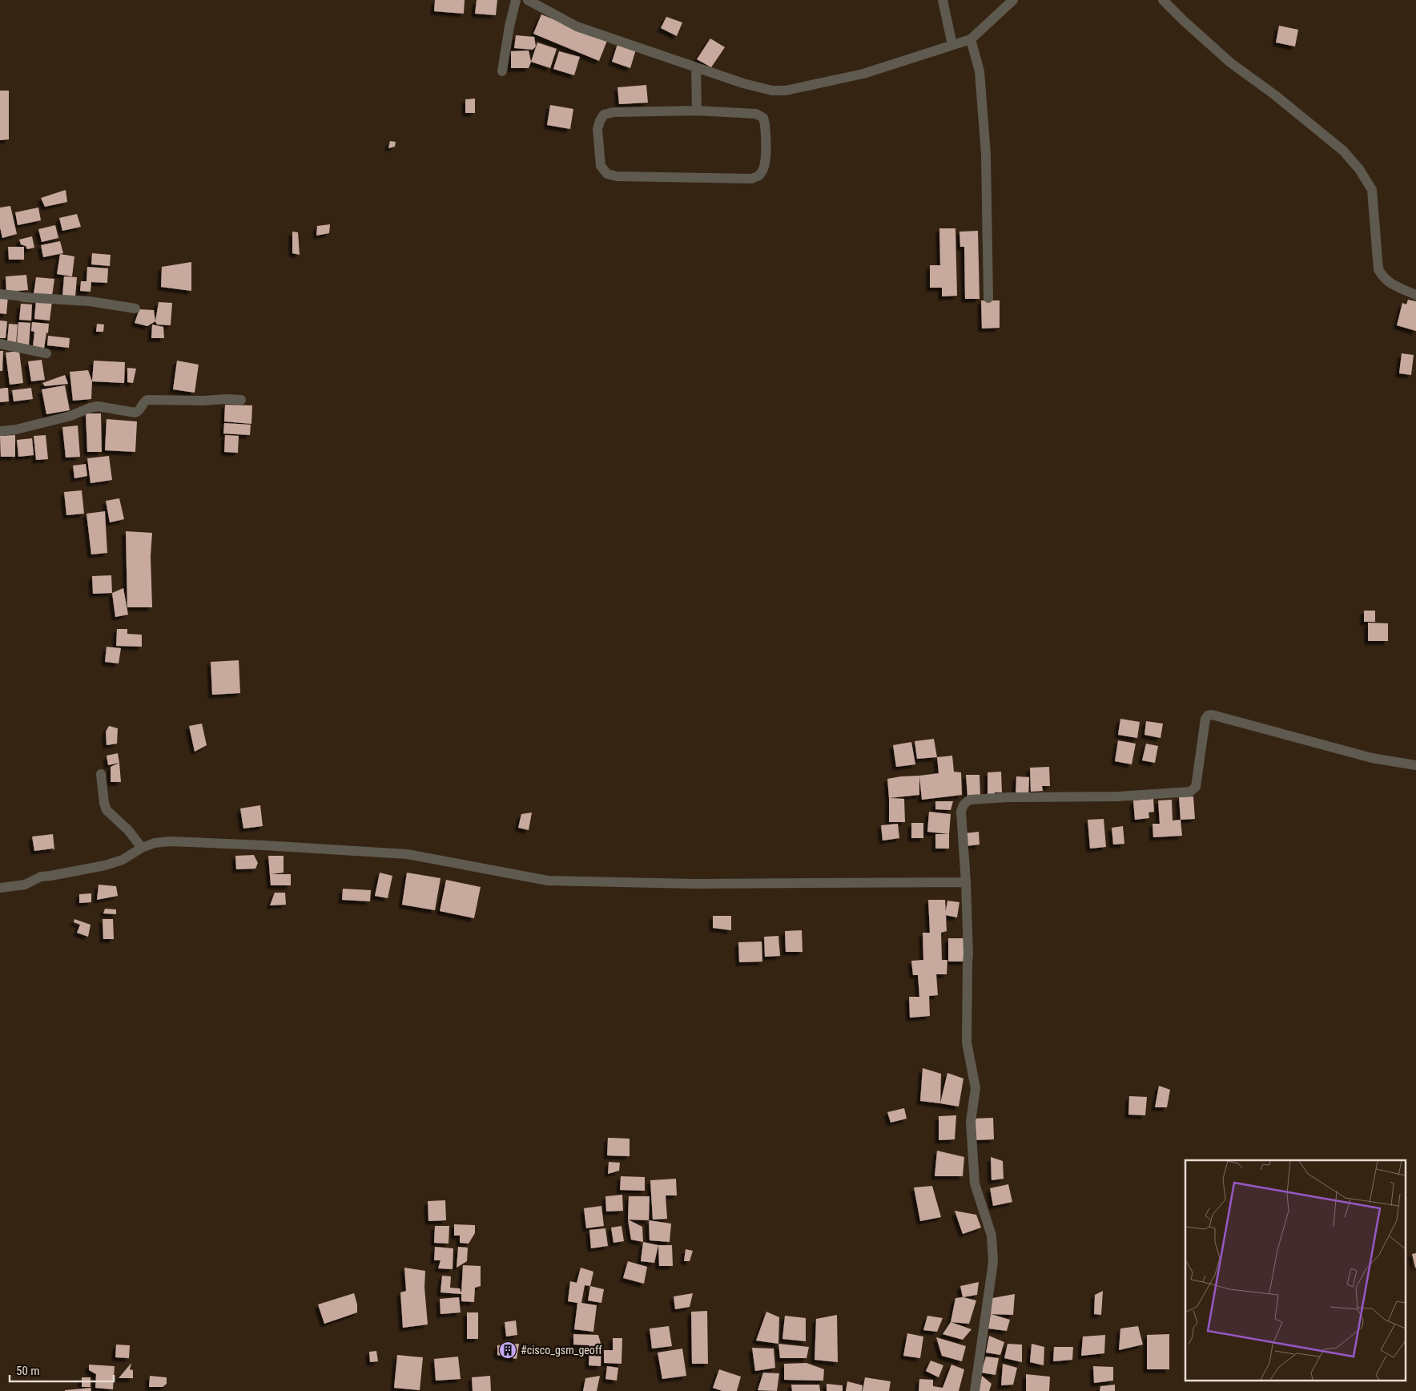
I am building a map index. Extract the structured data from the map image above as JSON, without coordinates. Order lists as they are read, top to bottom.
{
  "places": {
    "building": ["#cisco_gsm_geoff"]
  },
  "scale_bar": "50 m"
}
